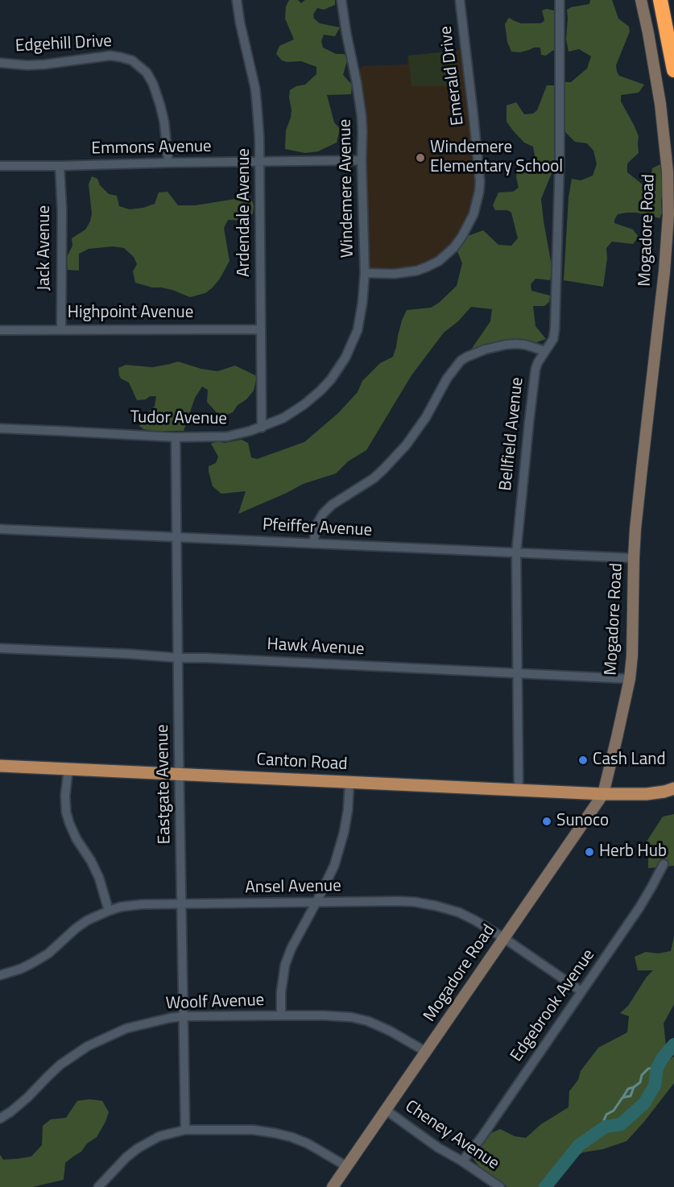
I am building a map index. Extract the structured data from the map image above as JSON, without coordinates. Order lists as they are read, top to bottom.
{
  "streets": {
    "main road": ["Canton Road"],
    "street": [
      "Edgehill Drive",
      "Emerald Drive",
      "Emmons Avenue",
      "Windemere Avenue",
      "Ardendale Avenue",
      "Mogadore Road",
      "Jack Avenue",
      "Highpoint Avenue",
      "Tudor Avenue",
      "Bellfield Avenue",
      "Pfeiffer Avenue",
      "Hawk Avenue",
      "Eastgate Avenue",
      "Ansel Avenue",
      "Woolf Avenue",
      "Edgebrook Avenue",
      "Cheney Avenue"
    ]
  },
  "crossings": [
    ["Edgehill Drive", "Emmons Avenue"],
    ["Emerald Drive", "Windemere Avenue"],
    ["Emmons Avenue", "Windemere Avenue"],
    ["Emmons Avenue", "Ardendale Avenue"],
    ["Emmons Avenue", "Jack Avenue"],
    ["Windemere Avenue", "Tudor Avenue"],
    ["Ardendale Avenue", "Highpoint Avenue"],
    ["Ardendale Avenue", "Tudor Avenue"],
    ["Mogadore Road", "Pfeiffer Avenue"],
    ["Mogadore Road", "Hawk Avenue"],
    ["Mogadore Road", "Canton Road"],
    ["Mogadore Road", "Ansel Avenue"],
    ["Mogadore Road", "Woolf Avenue"],
    ["Mogadore Road", "Cheney Avenue"],
    ["Jack Avenue", "Highpoint Avenue"],
    ["Tudor Avenue", "Eastgate Avenue"],
    ["Bellfield Avenue", "Pfeiffer Avenue"],
    ["Bellfield Avenue", "Hawk Avenue"],
    ["Bellfield Avenue", "Canton Road"],
    ["Pfeiffer Avenue", "Eastgate Avenue"],
    ["Hawk Avenue", "Eastgate Avenue"],
    ["Canton Road", "Eastgate Avenue"],
    ["Eastgate Avenue", "Ansel Avenue"],
    ["Eastgate Avenue", "Woolf Avenue"],
    ["Ansel Avenue", "Edgebrook Avenue"],
    ["Edgebrook Avenue", "Cheney Avenue"]
  ],
  "places": [
    "Windemere Elementary School",
    "Cash Land",
    "Sunoco",
    "Herb Hub"
  ]
}
